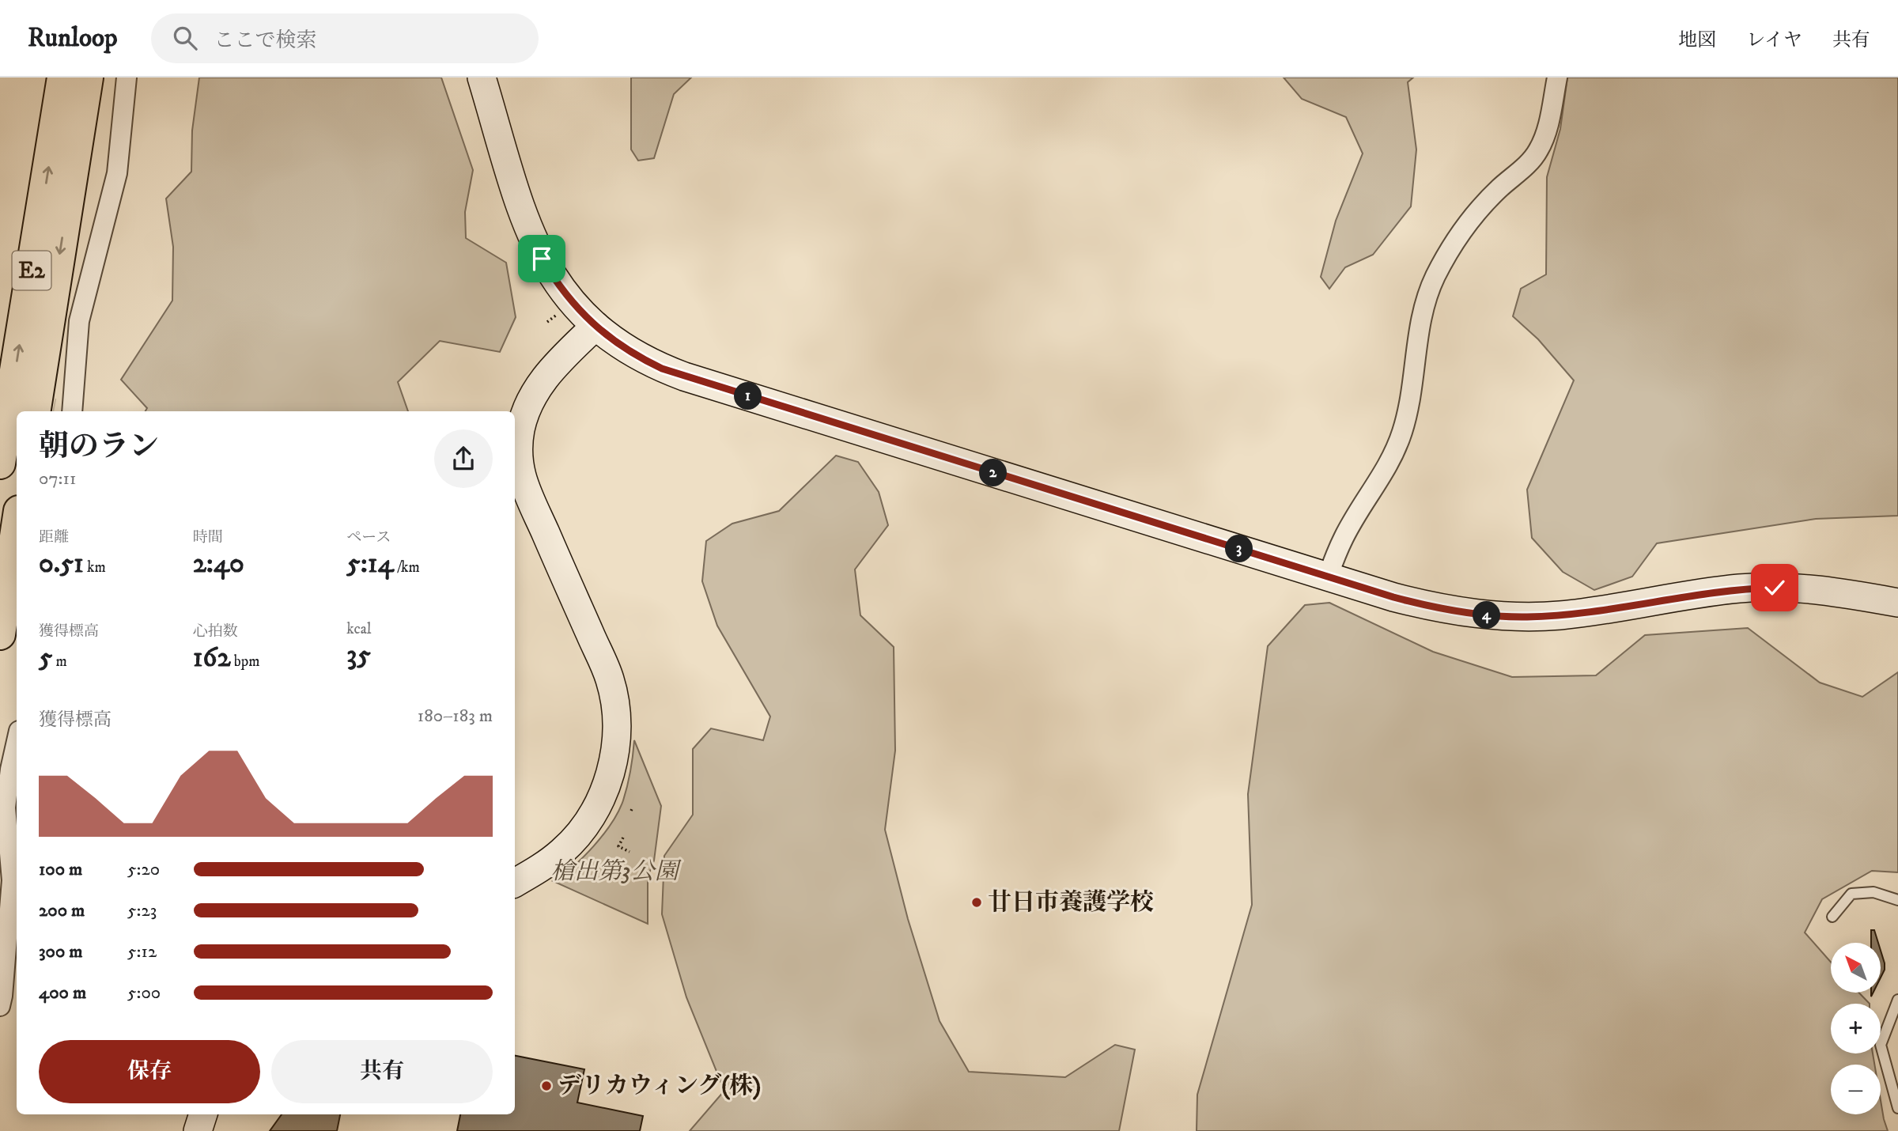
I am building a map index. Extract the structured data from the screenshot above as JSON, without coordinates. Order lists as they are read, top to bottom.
{
  "streets": {
    "highway": ["E2"]
  },
  "parks": ["槍出第3公園"],
  "places": ["廿日市養護学校", "デリカウィング(株)"],
  "north": "top left",
  "page": {
    "header": "Runloop",
    "search": "ここで検索",
    "nav": ["地図", "レイヤ", "共有"],
    "pins": [
      "1",
      "2",
      "3",
      "4"
    ],
    "heading": ["朝のラン", "07:11"],
    "stats": [
      ["距離", "0.51 km"],
      ["時間", "2:40"],
      ["ペース", "5:14 /km"],
      ["獲得標高", "5 m"],
      ["心拍数", "162 bpm"],
      ["kcal", "35"]
    ],
    "chart": ["獲得標高", "180–183 m"],
    "list": [
      {
        "name": "100 m",
        "note": "5:20"
      },
      {
        "name": "200 m",
        "note": "5:23"
      },
      {
        "name": "300 m",
        "note": "5:12"
      },
      {
        "name": "400 m",
        "note": "5:00"
      }
    ],
    "map_buttons": ["+", "−"],
    "buttons": ["保存", "共有"]
  }
}
